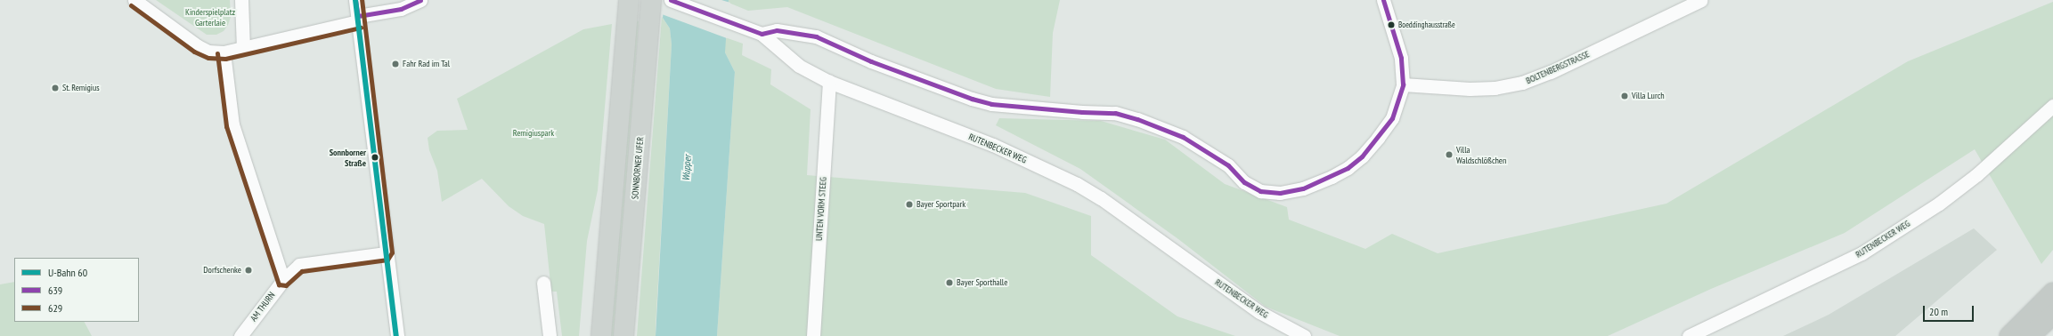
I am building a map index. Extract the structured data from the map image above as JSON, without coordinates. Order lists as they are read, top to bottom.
{
  "streets": {
    "main road": ["SONNBORNER UFER"],
    "street": [
      "BOLTENBERGSTRASSE",
      "RUTENBECKER WEG",
      "UNTEN VORM STEEG",
      "AM THURN"
    ]
  },
  "crossings": [
    ["RUTENBECKER WEG", "UNTEN VORM STEEG"]
  ],
  "water": ["Wupper"],
  "parks": ["Kinderspielplatz Garterlaie", "Remigiuspark"],
  "places": [
    "Boeddinghausstraße",
    "Fahr Rad im Tal",
    "St. Remigius",
    "Villa Lurch",
    "Villa Waldschlößchen",
    "Sonnborner Straße",
    "Bayer Sportpark",
    "Dorfschenke",
    "Bayer Sporthalle"
  ],
  "lines": ["metro line 60", "transit line 639", "transit line 629"],
  "legend": ["U-Bahn 60", "639", "629"],
  "scale_bar": "20 m"
}
